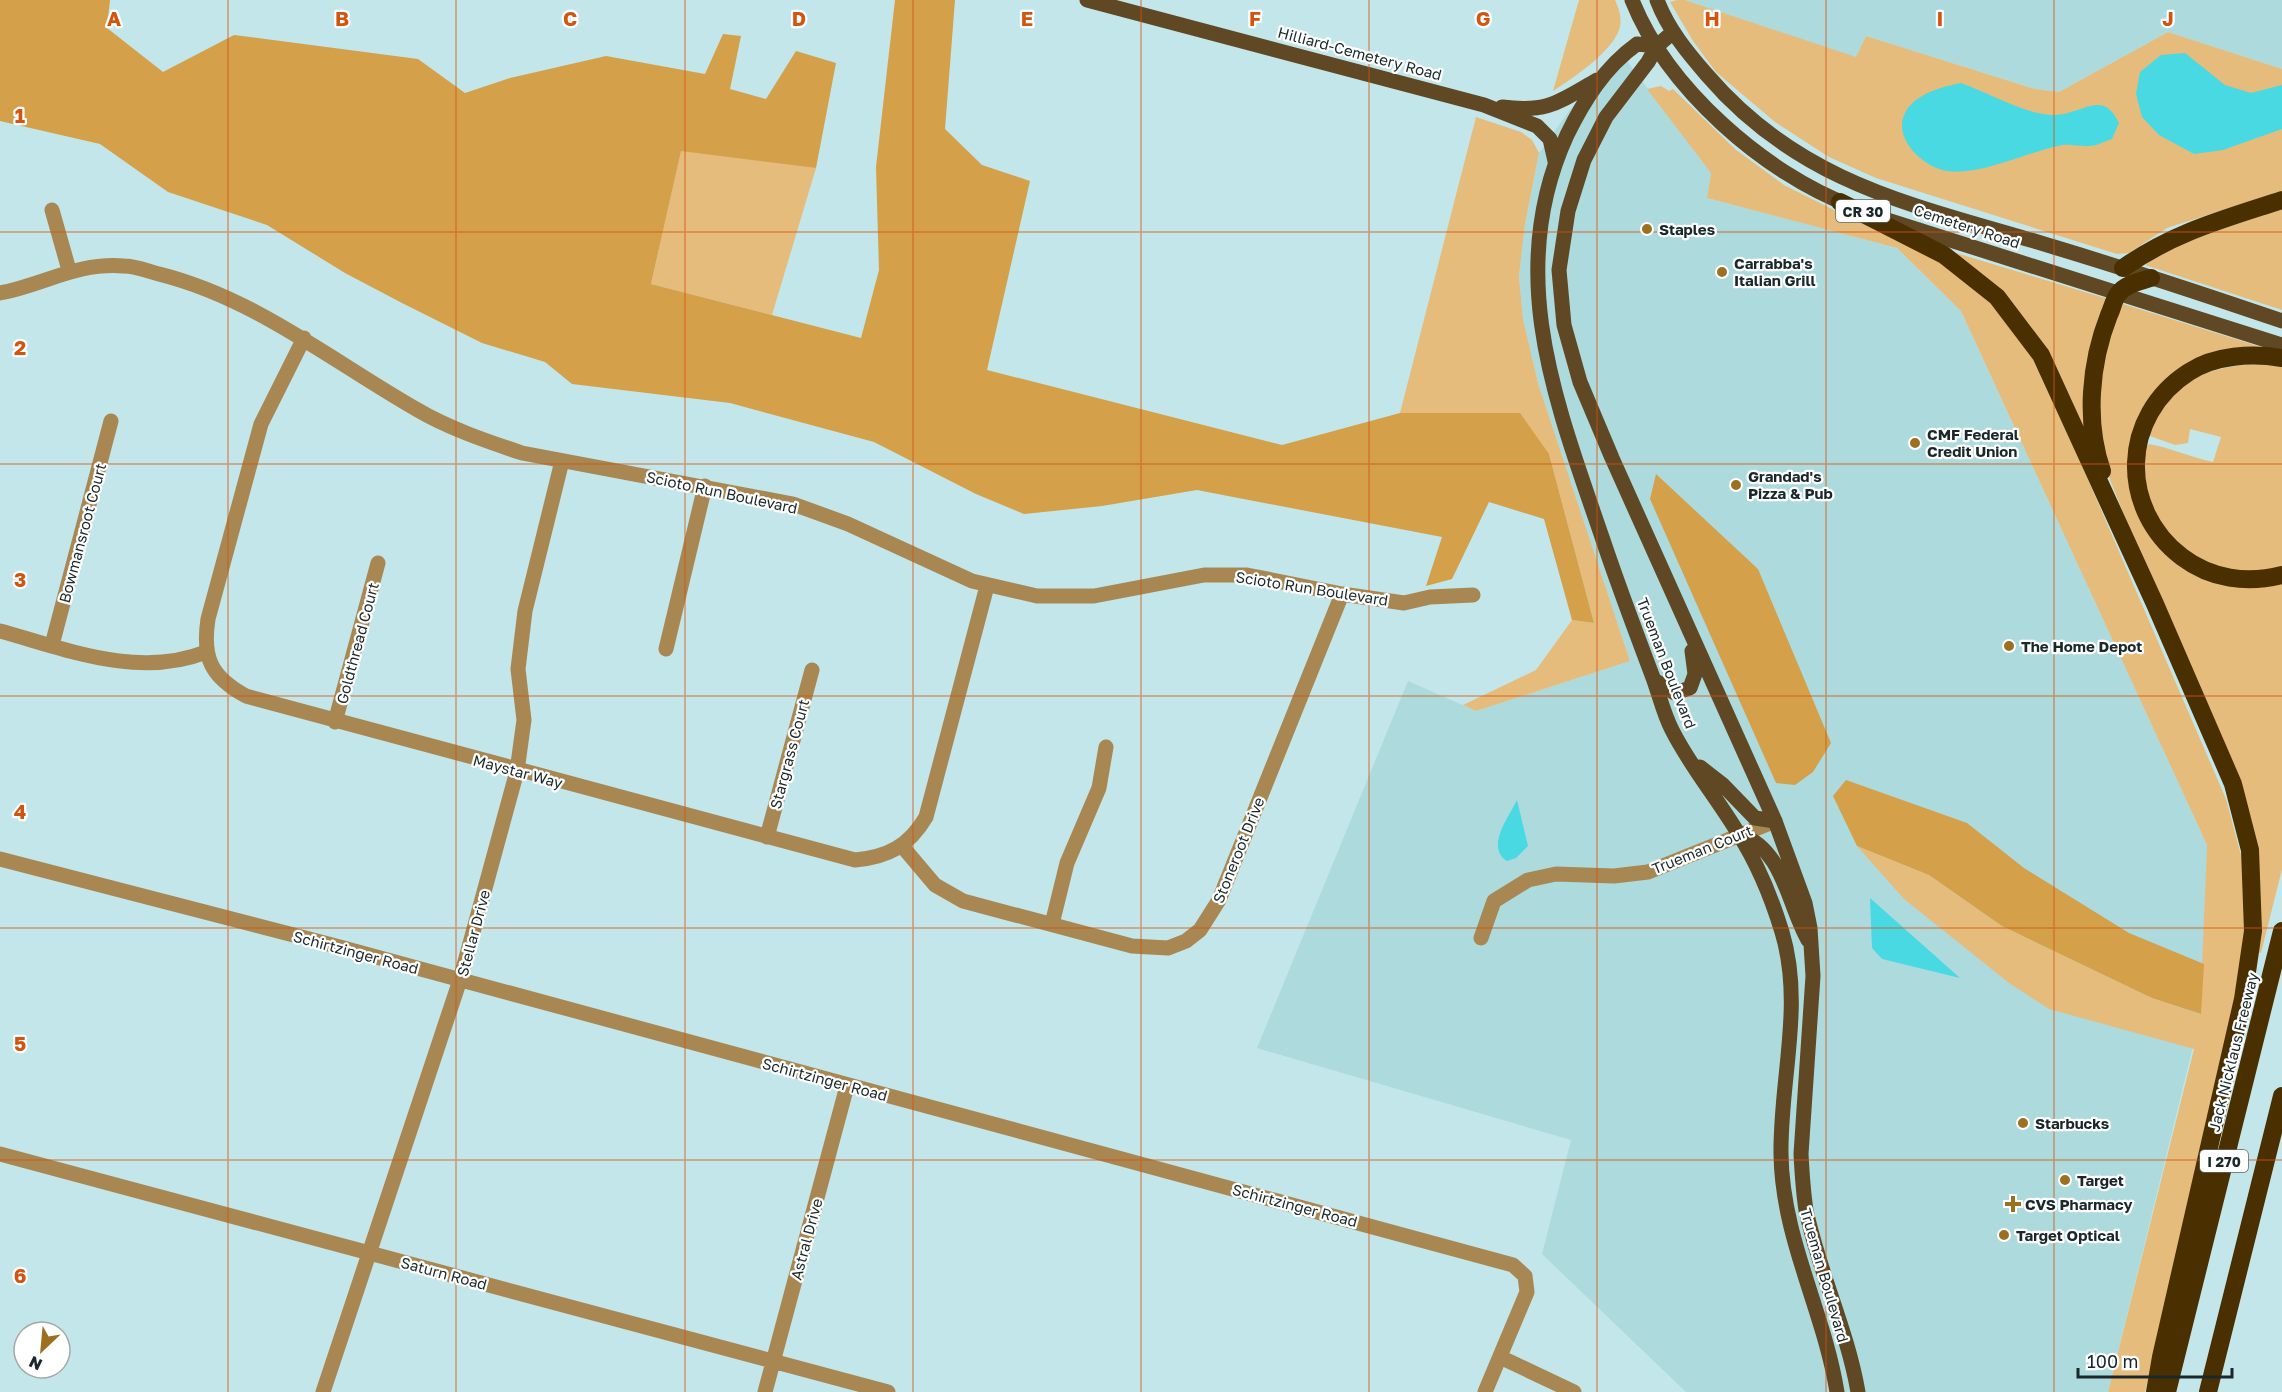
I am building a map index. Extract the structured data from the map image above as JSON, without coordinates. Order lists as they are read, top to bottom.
{
  "streets": {
    "highway": ["Jack Nicklaus Freeway", "I 270"],
    "main road": [
      "Hilliard-Cemetery Road",
      "CR 30",
      "Cemetery Road",
      "Trueman Boulevard"
    ],
    "street": [
      "Scioto Run Boulevard",
      "Bowmansroot Court",
      "Goldthread Court",
      "Stargrass Court",
      "Maystar Way",
      "Trueman Court",
      "Stoneroot Drive",
      "Stellar Drive",
      "Schirtzinger Road",
      "Astral Drive",
      "Saturn Road"
    ]
  },
  "crossings": [
    ["Hilliard-Cemetery Road", "Trueman Boulevard"],
    ["Cemetery Road", "Trueman Boulevard"],
    ["Scioto Run Boulevard", "Maystar Way"],
    ["Scioto Run Boulevard", "Stoneroot Drive"],
    ["Scioto Run Boulevard", "Stellar Drive"],
    ["Goldthread Court", "Maystar Way"],
    ["Trueman Boulevard", "Trueman Court"],
    ["Stargrass Court", "Maystar Way"],
    ["Maystar Way", "Stoneroot Drive"],
    ["Maystar Way", "Stellar Drive"],
    ["Stellar Drive", "Schirtzinger Road"],
    ["Stellar Drive", "Saturn Road"],
    ["Schirtzinger Road", "Astral Drive"],
    ["Astral Drive", "Saturn Road"]
  ],
  "places": {
    "other": [
      "Staples",
      "Carrabba's Italian Grill",
      "CMF Federal Credit Union",
      "Grandad's Pizza & Pub",
      "The Home Depot",
      "Starbucks",
      "Target",
      "Target Optical"
    ],
    "health": ["CVS Pharmacy"]
  },
  "scale_bar": "100 m",
  "north": "bottom left",
  "grid": {
    "columns": [
      "A",
      "B",
      "C",
      "D",
      "E",
      "F",
      "G",
      "H",
      "I",
      "J"
    ],
    "rows": [
      "1",
      "2",
      "3",
      "4",
      "5",
      "6"
    ]
  }
}
